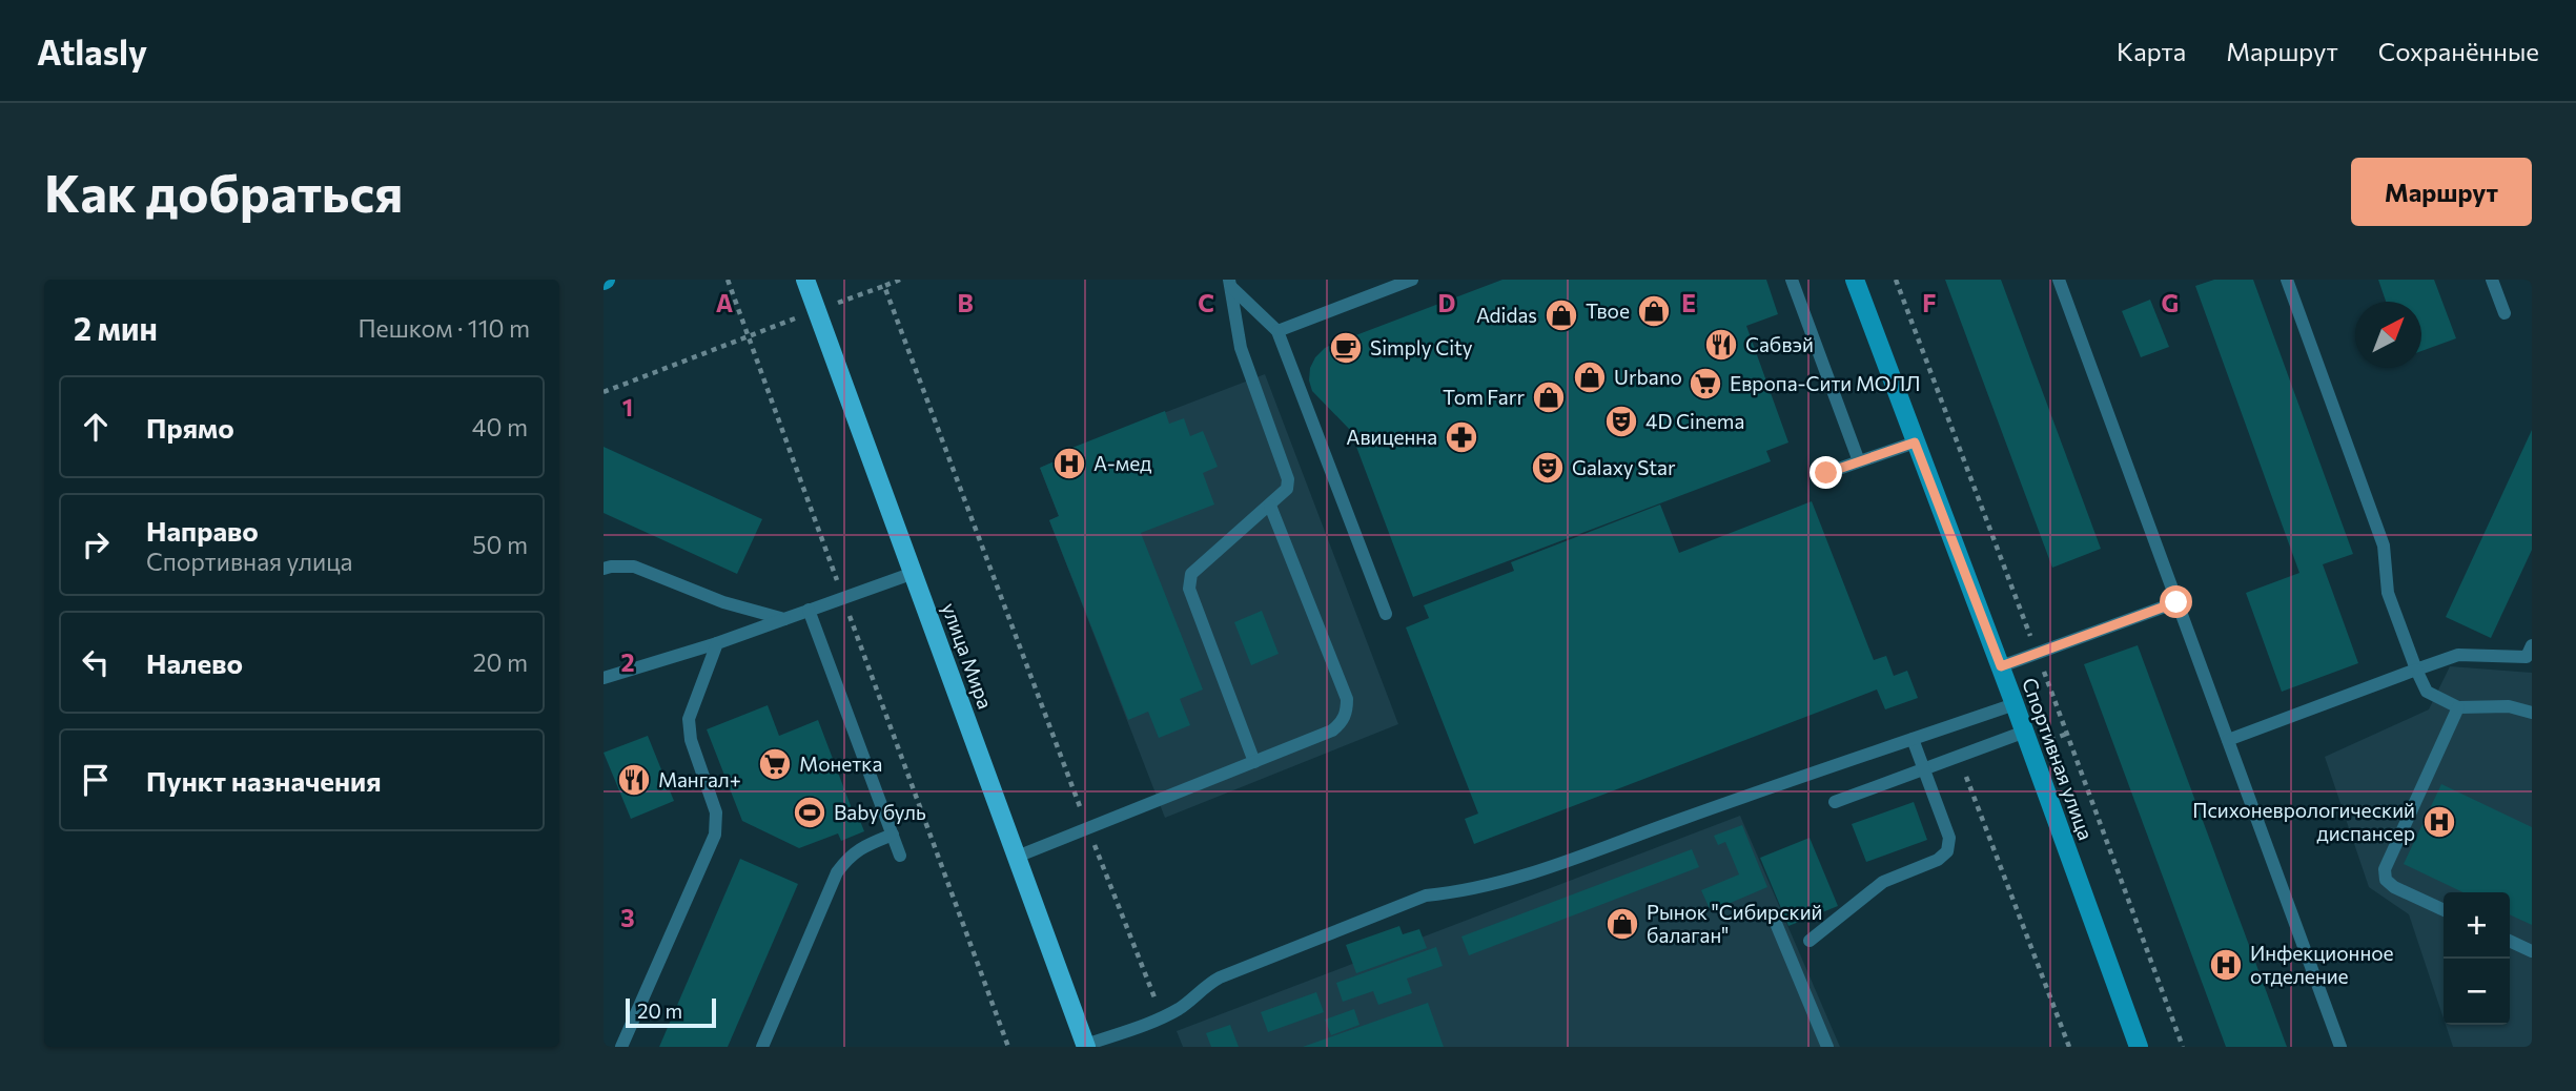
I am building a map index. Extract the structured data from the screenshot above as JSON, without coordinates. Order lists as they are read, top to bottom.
{
  "streets": {
    "main road": ["улица Мира"],
    "street": ["Спортивная улица"]
  },
  "places": {
    "shop": [
      "Твое",
      "Adidas",
      "Urbano",
      "Tom Farr",
      "Рынок \"Сибирский балаган\""
    ],
    "restaurant": ["Сабвэй", "Мангал+"],
    "cafe": ["Simply City"],
    "supermarket": ["Европа-Сити МОЛЛ", "Монетка"],
    "theatre": ["4D Cinema", "Galaxy Star"],
    "pharmacy": ["Авиценна"],
    "hospital": ["А-мед", "Психоневрологический диспансер", "Инфекционное отделение"],
    "sports": ["Baby буль"]
  },
  "scale_bar": "20 m",
  "north": "top right",
  "page": {
    "header": "Atlasly",
    "nav": ["Карта", "Маршрут", "Сохранённые"],
    "buttons": "Маршрут",
    "title": "Как добраться",
    "heading": ["2 мин", "Пешком · 110 m"],
    "list": [
      ["Прямо", "40 m"],
      ["Направо", "Спортивная улица", "50 m"],
      ["Налево", "20 m"],
      "Пункт назначения"
    ],
    "map_buttons": ["+", "−"],
    "scale": "20 m"
  },
  "grid": {
    "columns": [
      "A",
      "B",
      "C",
      "D",
      "E",
      "F",
      "G"
    ],
    "rows": ["1", "2", "3"]
  }
}
